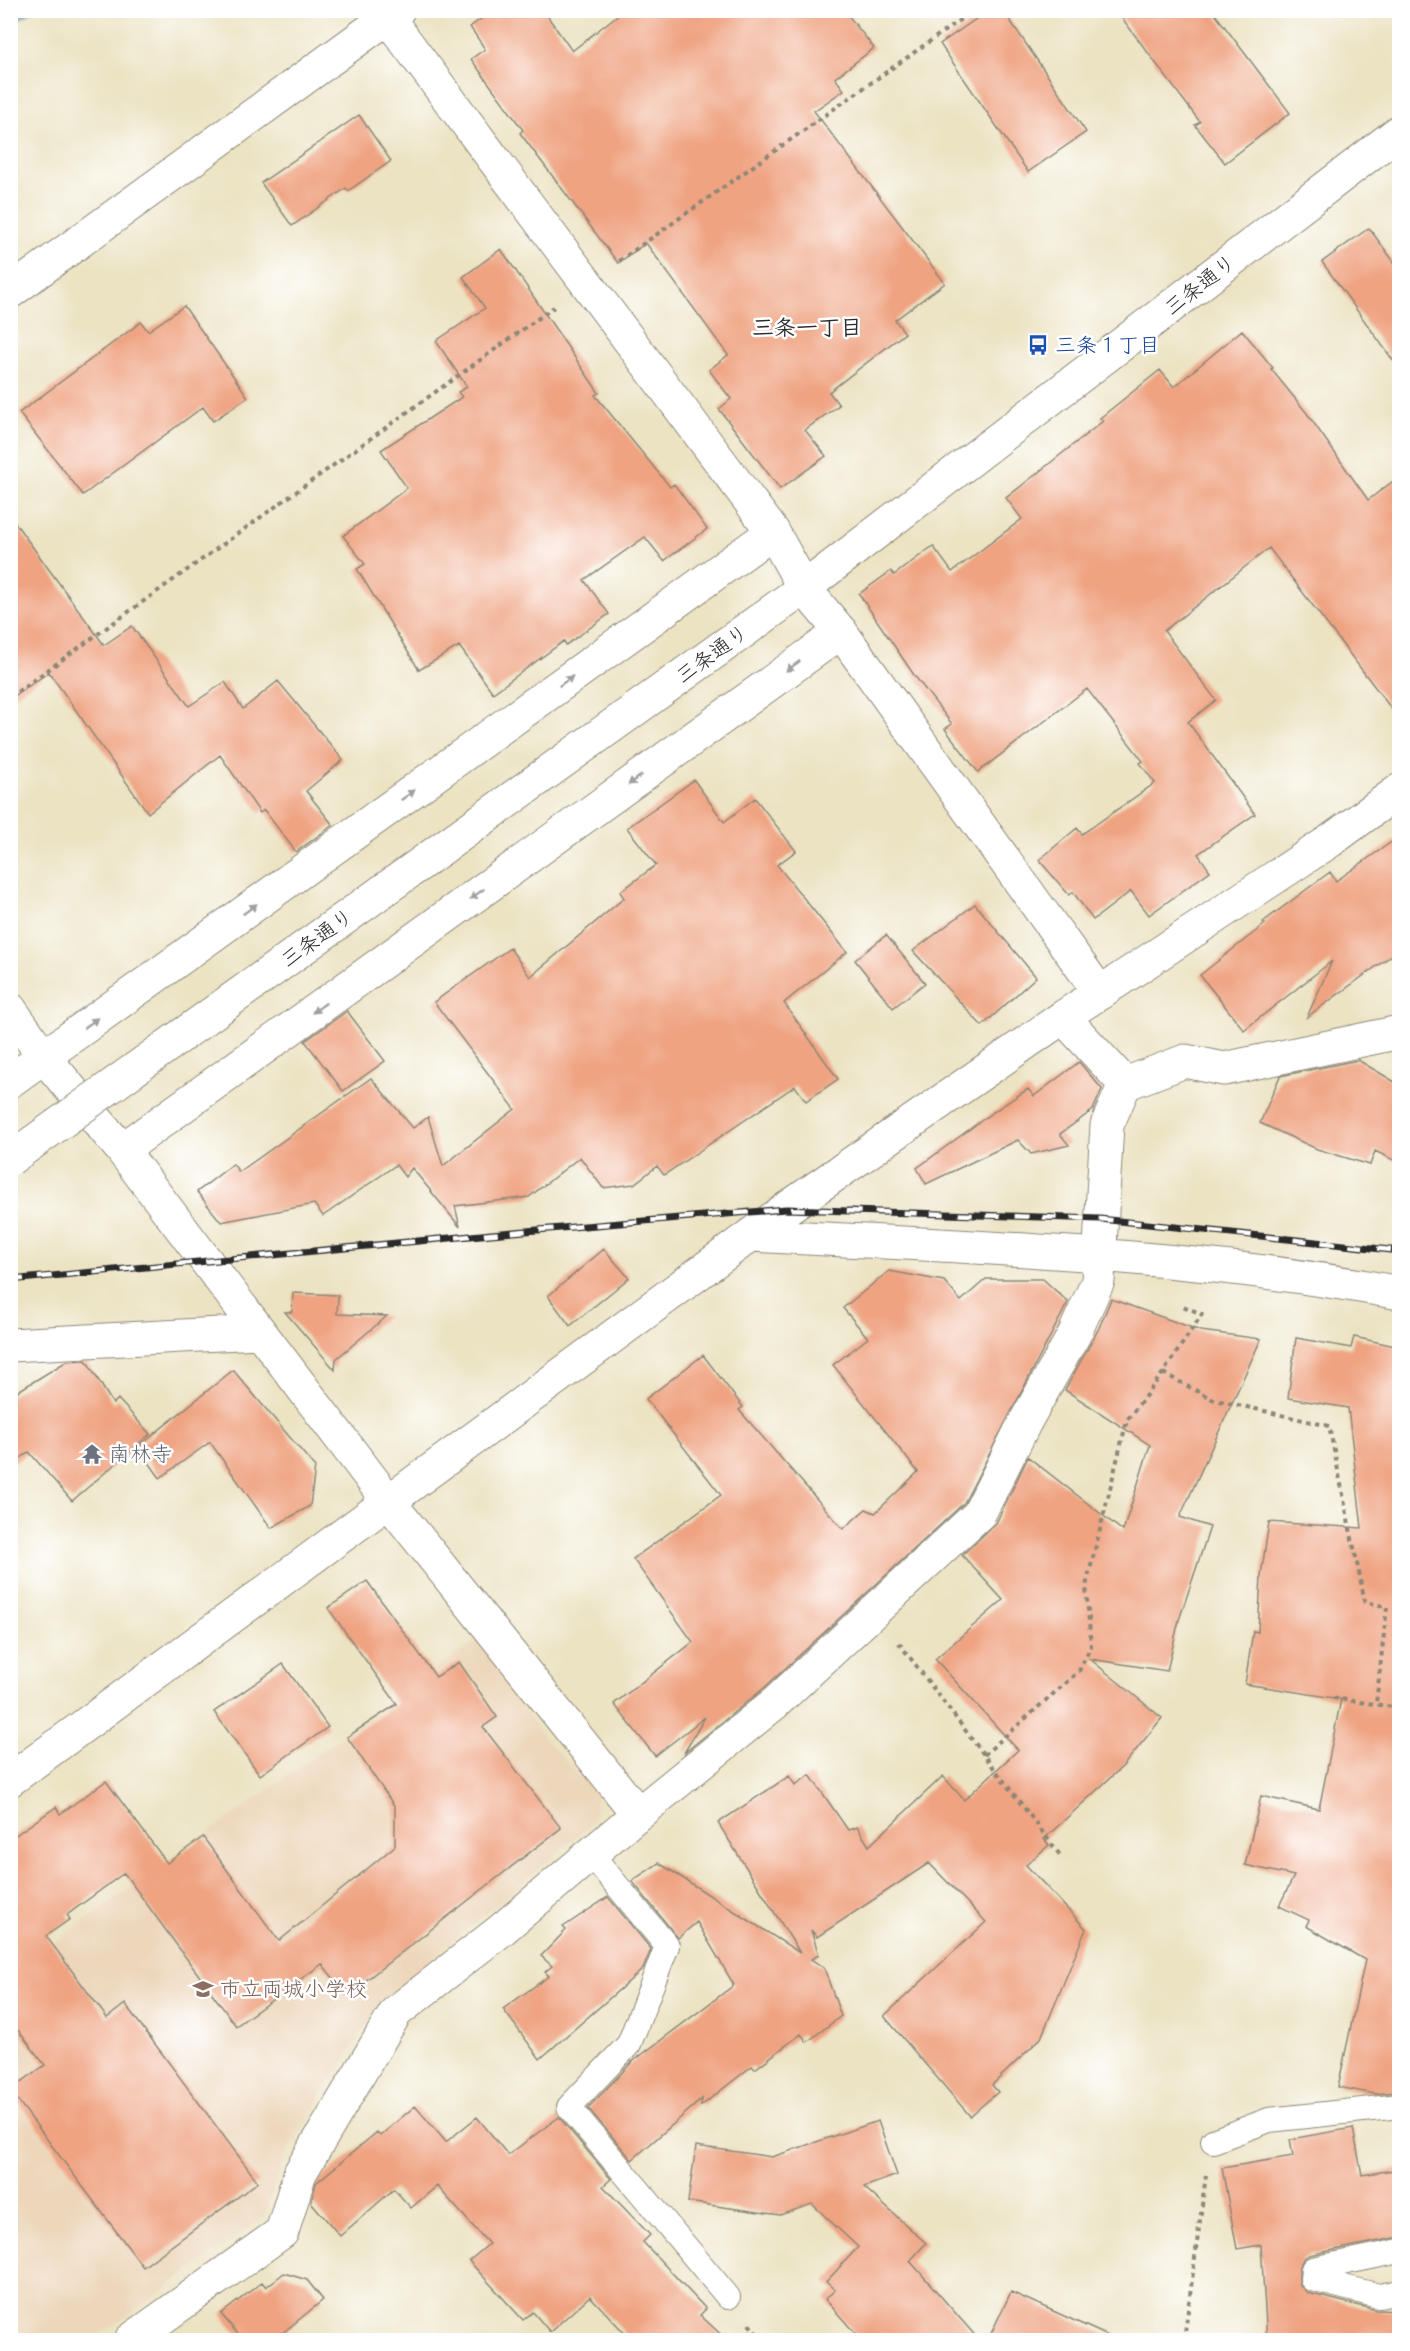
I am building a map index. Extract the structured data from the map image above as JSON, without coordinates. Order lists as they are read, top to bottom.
{
  "streets": {
    "main road": ["三条通り"]
  },
  "districts": ["三条一丁目"],
  "places": {
    "bus stop": ["三条１丁目"],
    "temple": ["南林寺"],
    "school or university": ["市立両城小学校"]
  }
}
